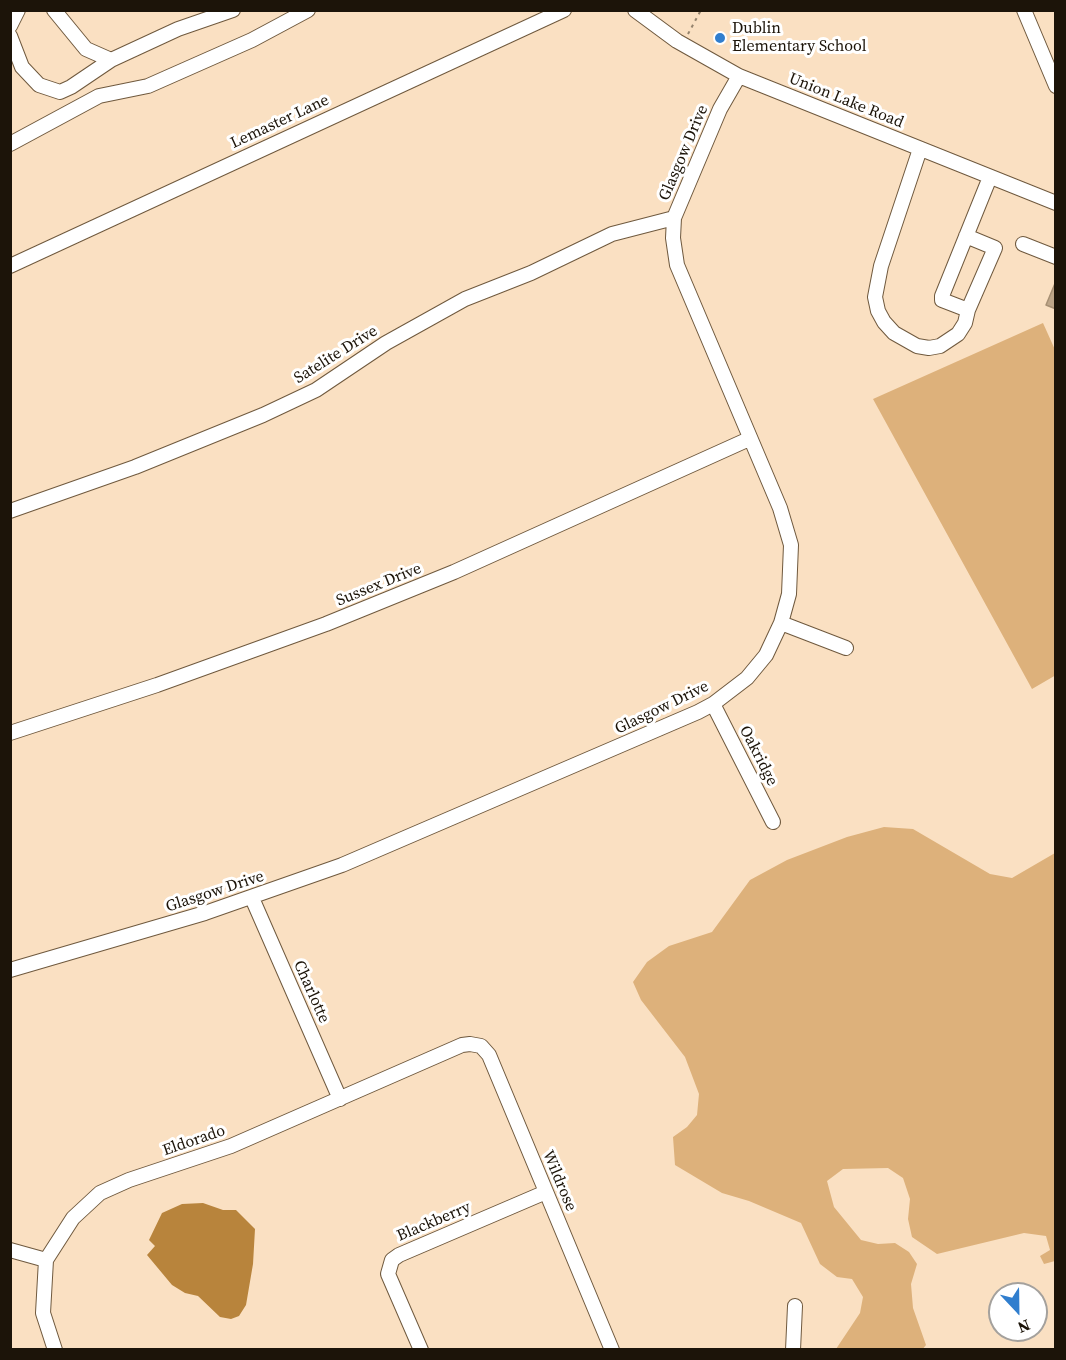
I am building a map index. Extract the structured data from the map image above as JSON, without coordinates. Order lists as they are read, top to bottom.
{
  "streets": {
    "street": [
      "Union Lake Road",
      "Lemaster Lane",
      "Glasgow Drive",
      "Satelite Drive",
      "Sussex Drive",
      "Oakridge",
      "Charlotte",
      "Eldorado",
      "Wildrose",
      "Blackberry"
    ]
  },
  "crossings": [
    ["Union Lake Road", "Glasgow Drive"],
    ["Glasgow Drive", "Satelite Drive"],
    ["Glasgow Drive", "Sussex Drive"],
    ["Glasgow Drive", "Oakridge"],
    ["Glasgow Drive", "Charlotte"],
    ["Charlotte", "Eldorado"],
    ["Eldorado", "Wildrose"],
    ["Wildrose", "Blackberry"]
  ],
  "places": ["Dublin Elementary School"],
  "north": "bottom"
}
